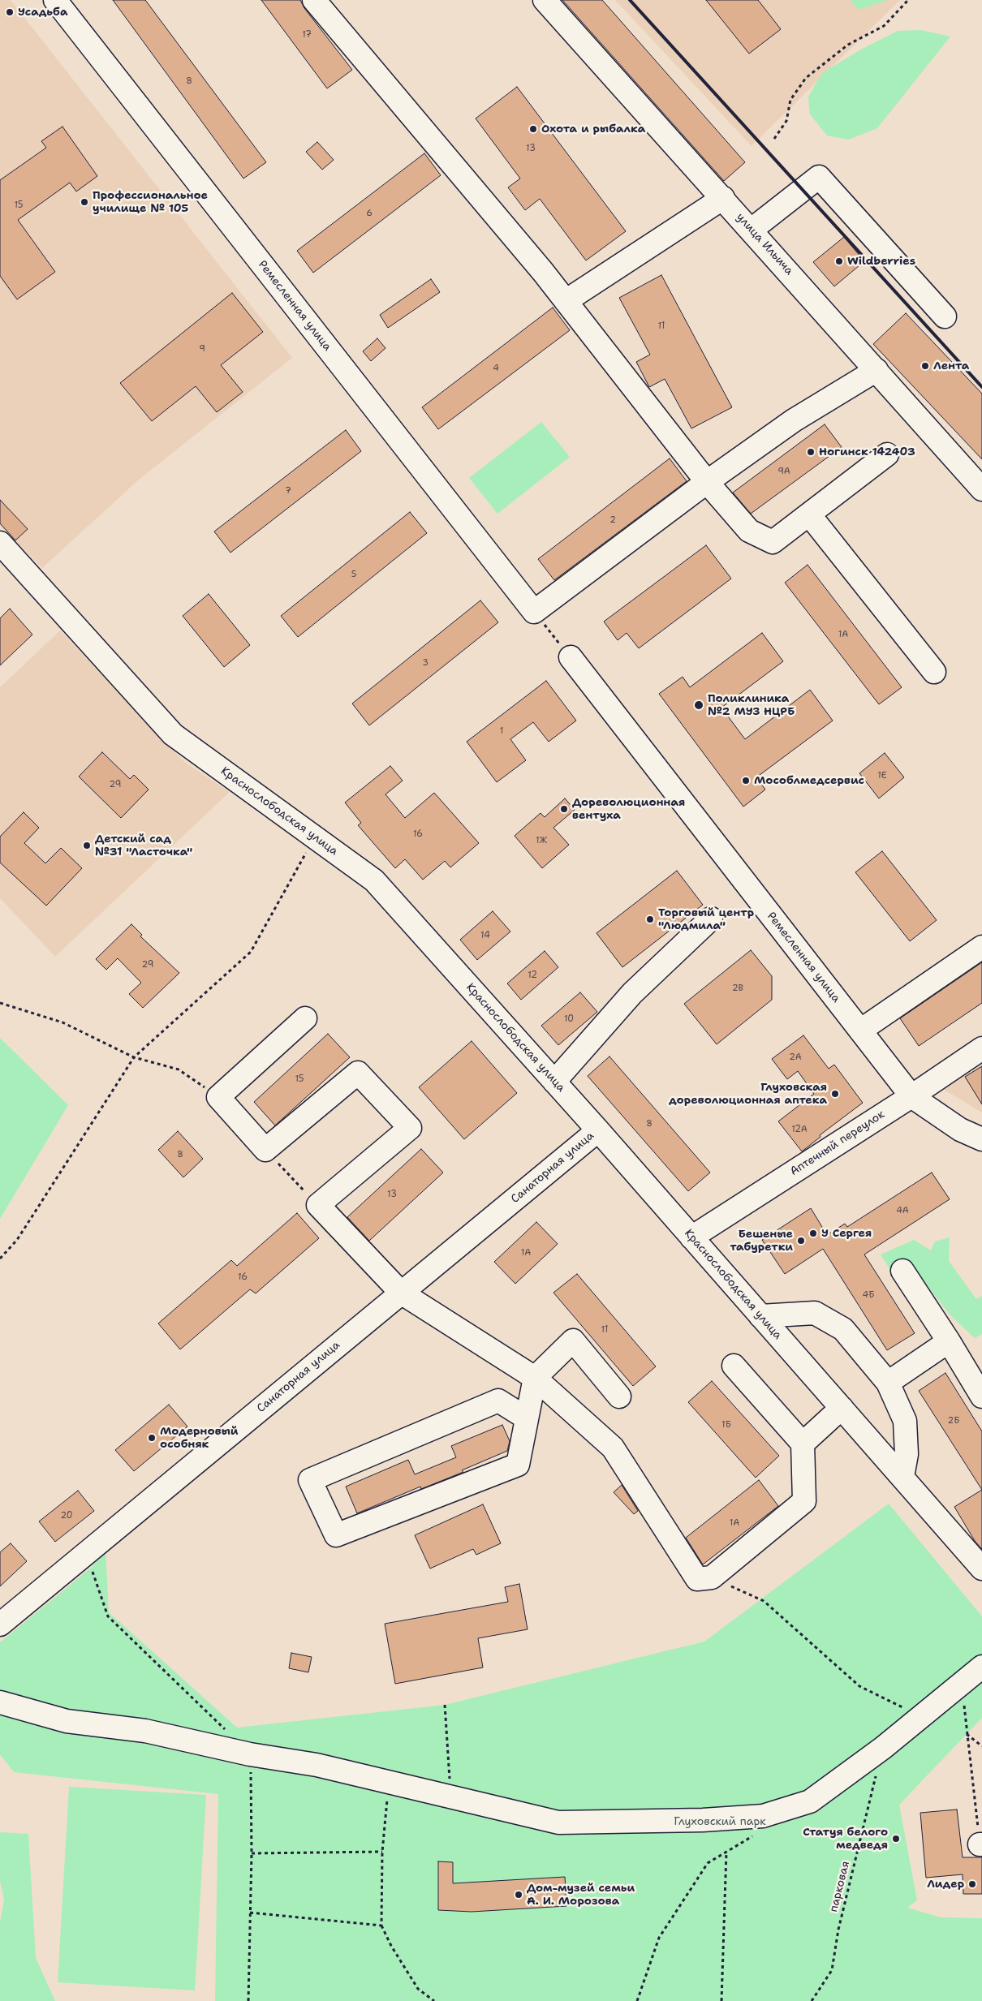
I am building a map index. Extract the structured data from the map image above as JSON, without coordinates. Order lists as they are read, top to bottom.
{
  "streets": {
    "street": [
      "улица Ильича",
      "Ремесленная улица",
      "Краснослободская улица",
      "Аптечный переулок",
      "Санаторная улица"
    ],
    "path": ["парковая"]
  },
  "crossings": [
    ["Ремесленная улица", "Аптечный переулок"],
    ["Краснослободская улица", "Аптечный переулок"],
    ["Краснослободская улица", "Санаторная улица"]
  ],
  "parks": ["Глуховский парк"],
  "places": [
    "Усадьба",
    "Охота и рыбалка",
    "Профессиональное училище № 105",
    "Wildberries",
    "Лента",
    "Ногинск 142403",
    "Поликлиника №2 МУЗ НЦРБ",
    "Мособлмедсервис",
    "Дореволюционная вентуха",
    "Детский сад №31 \"Ласточка\"",
    "Торговый центр \"Людмила\"",
    "Глуховская дореволюционная аптека",
    "У Сергея",
    "Бешеные табуретки",
    "Модерновый особняк",
    "Статуя белого медведя",
    "Лидер",
    "Дом-музей семьи А. И. Морозова"
  ],
  "house_numbers": [
    "17",
    "8",
    "13",
    "15",
    "6",
    "11",
    "9",
    "4",
    "9А",
    "7",
    "2",
    "5",
    "1А",
    "3",
    "1",
    "1Е",
    "29",
    "16",
    "1Ж",
    "14",
    "29",
    "12",
    "2В",
    "10",
    "2А",
    "15",
    "8",
    "12А",
    "8",
    "13",
    "4А",
    "1А",
    "16",
    "4Б",
    "11",
    "2Б",
    "1Б",
    "20",
    "1А"
  ]
}
